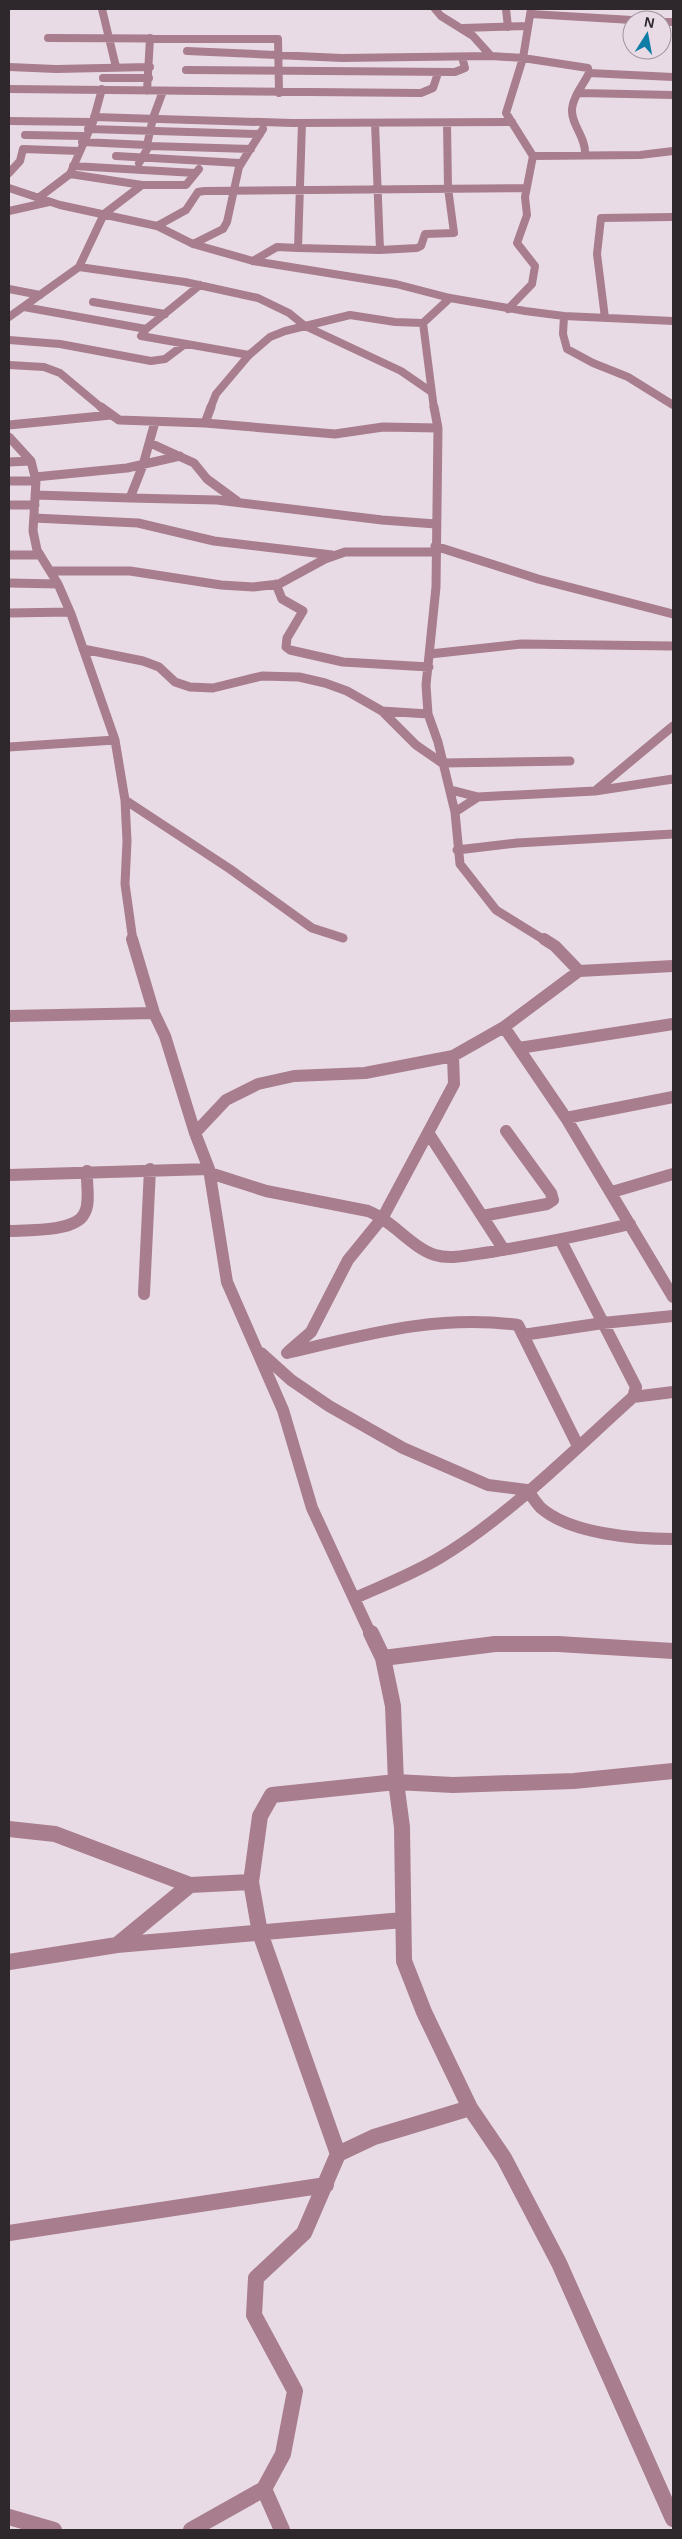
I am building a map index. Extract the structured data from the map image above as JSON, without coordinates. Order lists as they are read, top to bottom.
{
  "north": "top"
}
